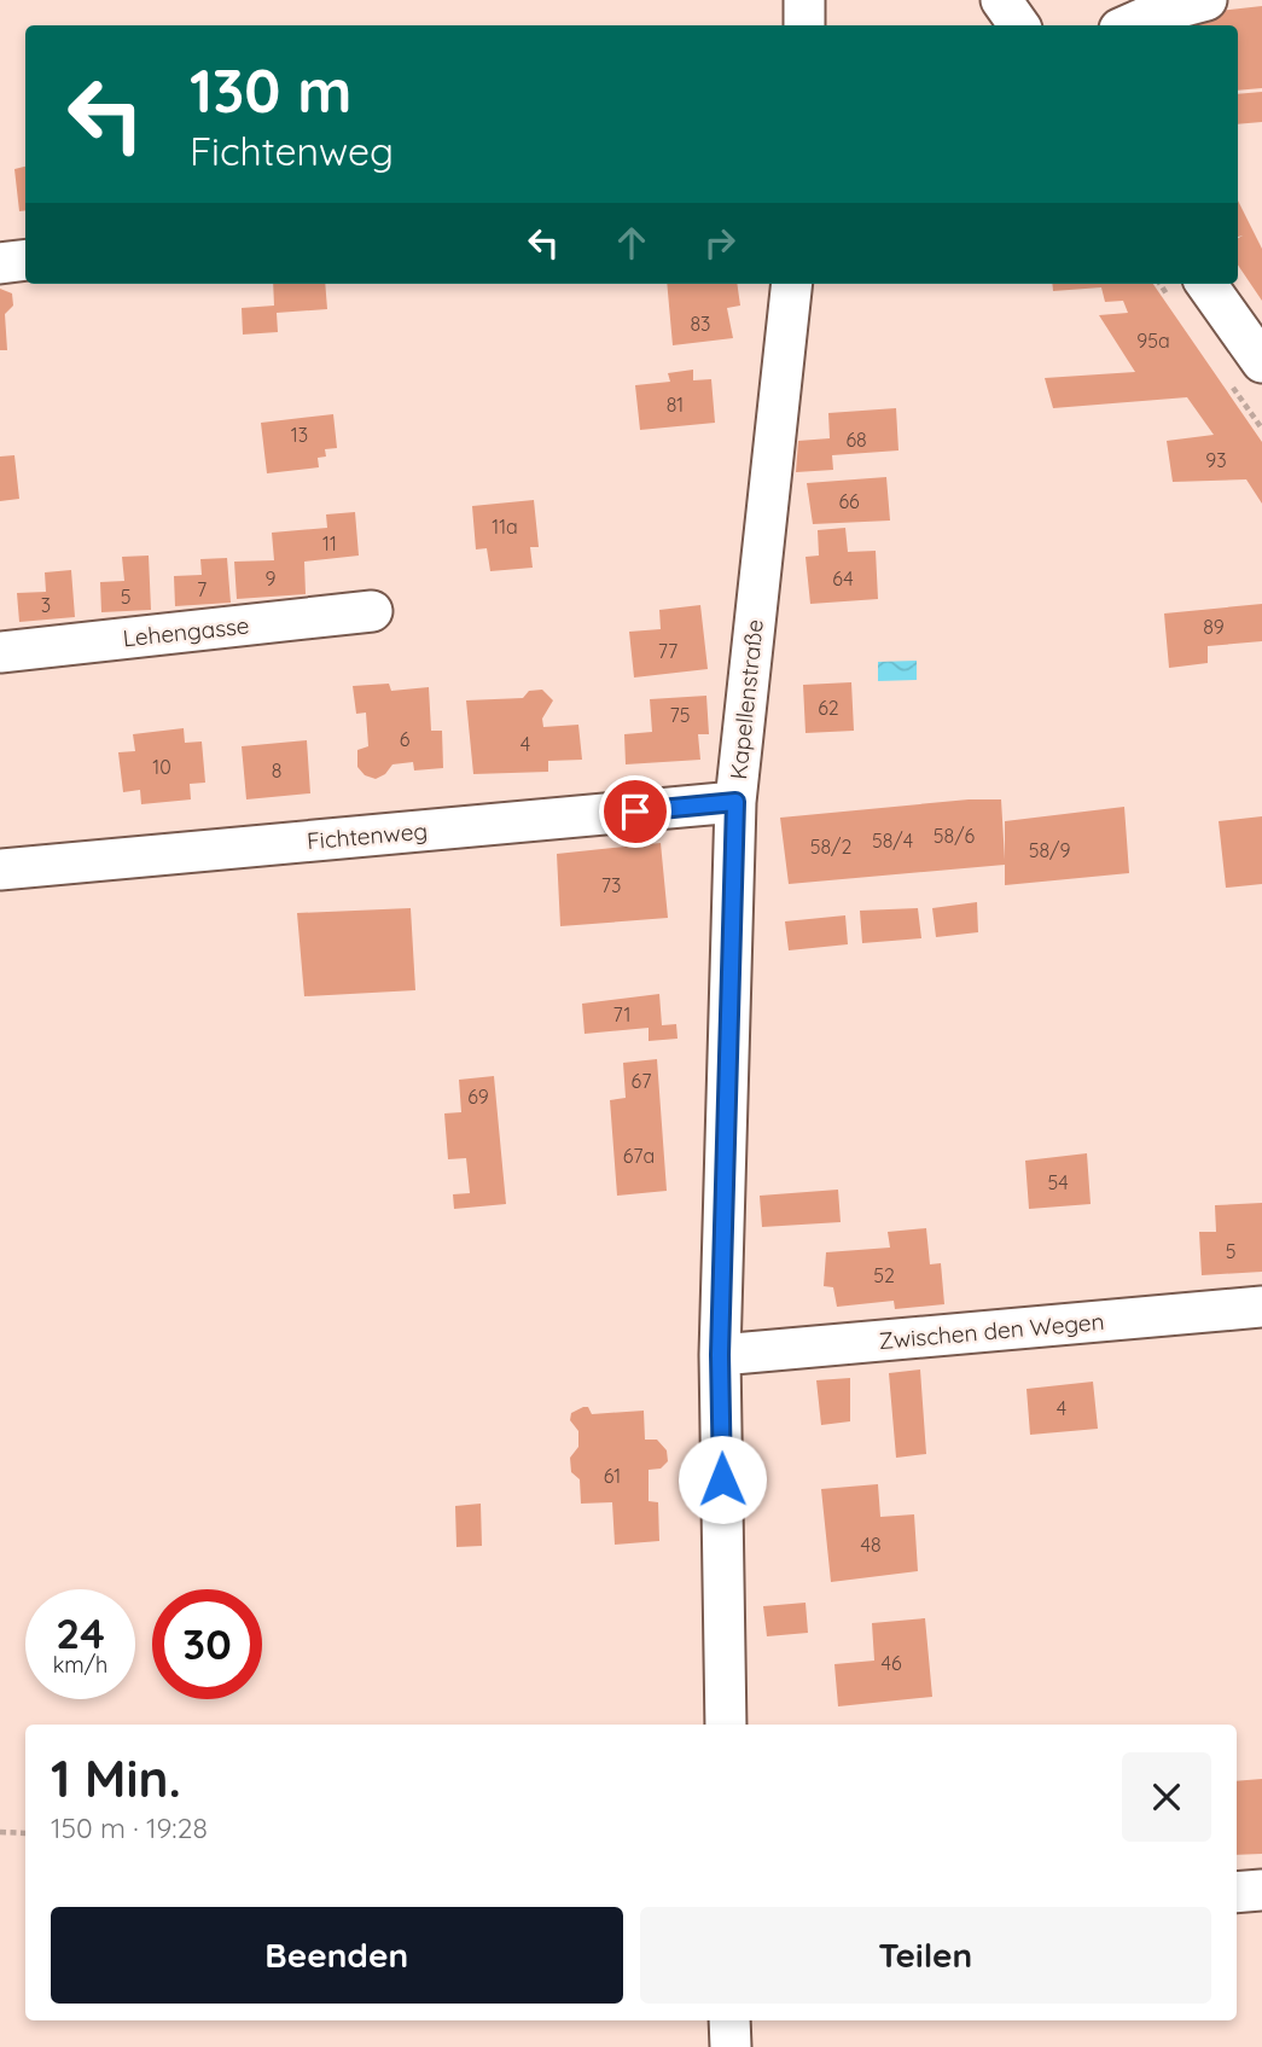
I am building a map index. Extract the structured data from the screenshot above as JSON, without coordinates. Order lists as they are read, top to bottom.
{
  "streets": {
    "street": [
      "Lehengasse",
      "Kapellenstraße",
      "Fichtenweg",
      "Zwischen den Wegen"
    ]
  },
  "crossings": [
    ["Kapellenstraße", "Fichtenweg"],
    ["Kapellenstraße", "Zwischen den Wegen"]
  ],
  "house_numbers": [
    "83",
    "95a",
    "81",
    "13",
    "68",
    "93",
    "66",
    "11a",
    "11",
    "9",
    "64",
    "7",
    "5",
    "3",
    "89",
    "77",
    "62",
    "75",
    "6",
    "4",
    "10",
    "8",
    "58/6",
    "58/4",
    "58/2",
    "58/9",
    "73",
    "71",
    "67",
    "69",
    "67a",
    "54",
    "5",
    "52",
    "4",
    "61",
    "48",
    "46"
  ],
  "page": {
    "turn": ["130 m", "Fichtenweg"],
    "speed": "24 km/h",
    "limit": "30",
    "heading": ["1 Min.", "150 m · 19:28"],
    "buttons": ["Beenden", "Teilen"]
  }
}
